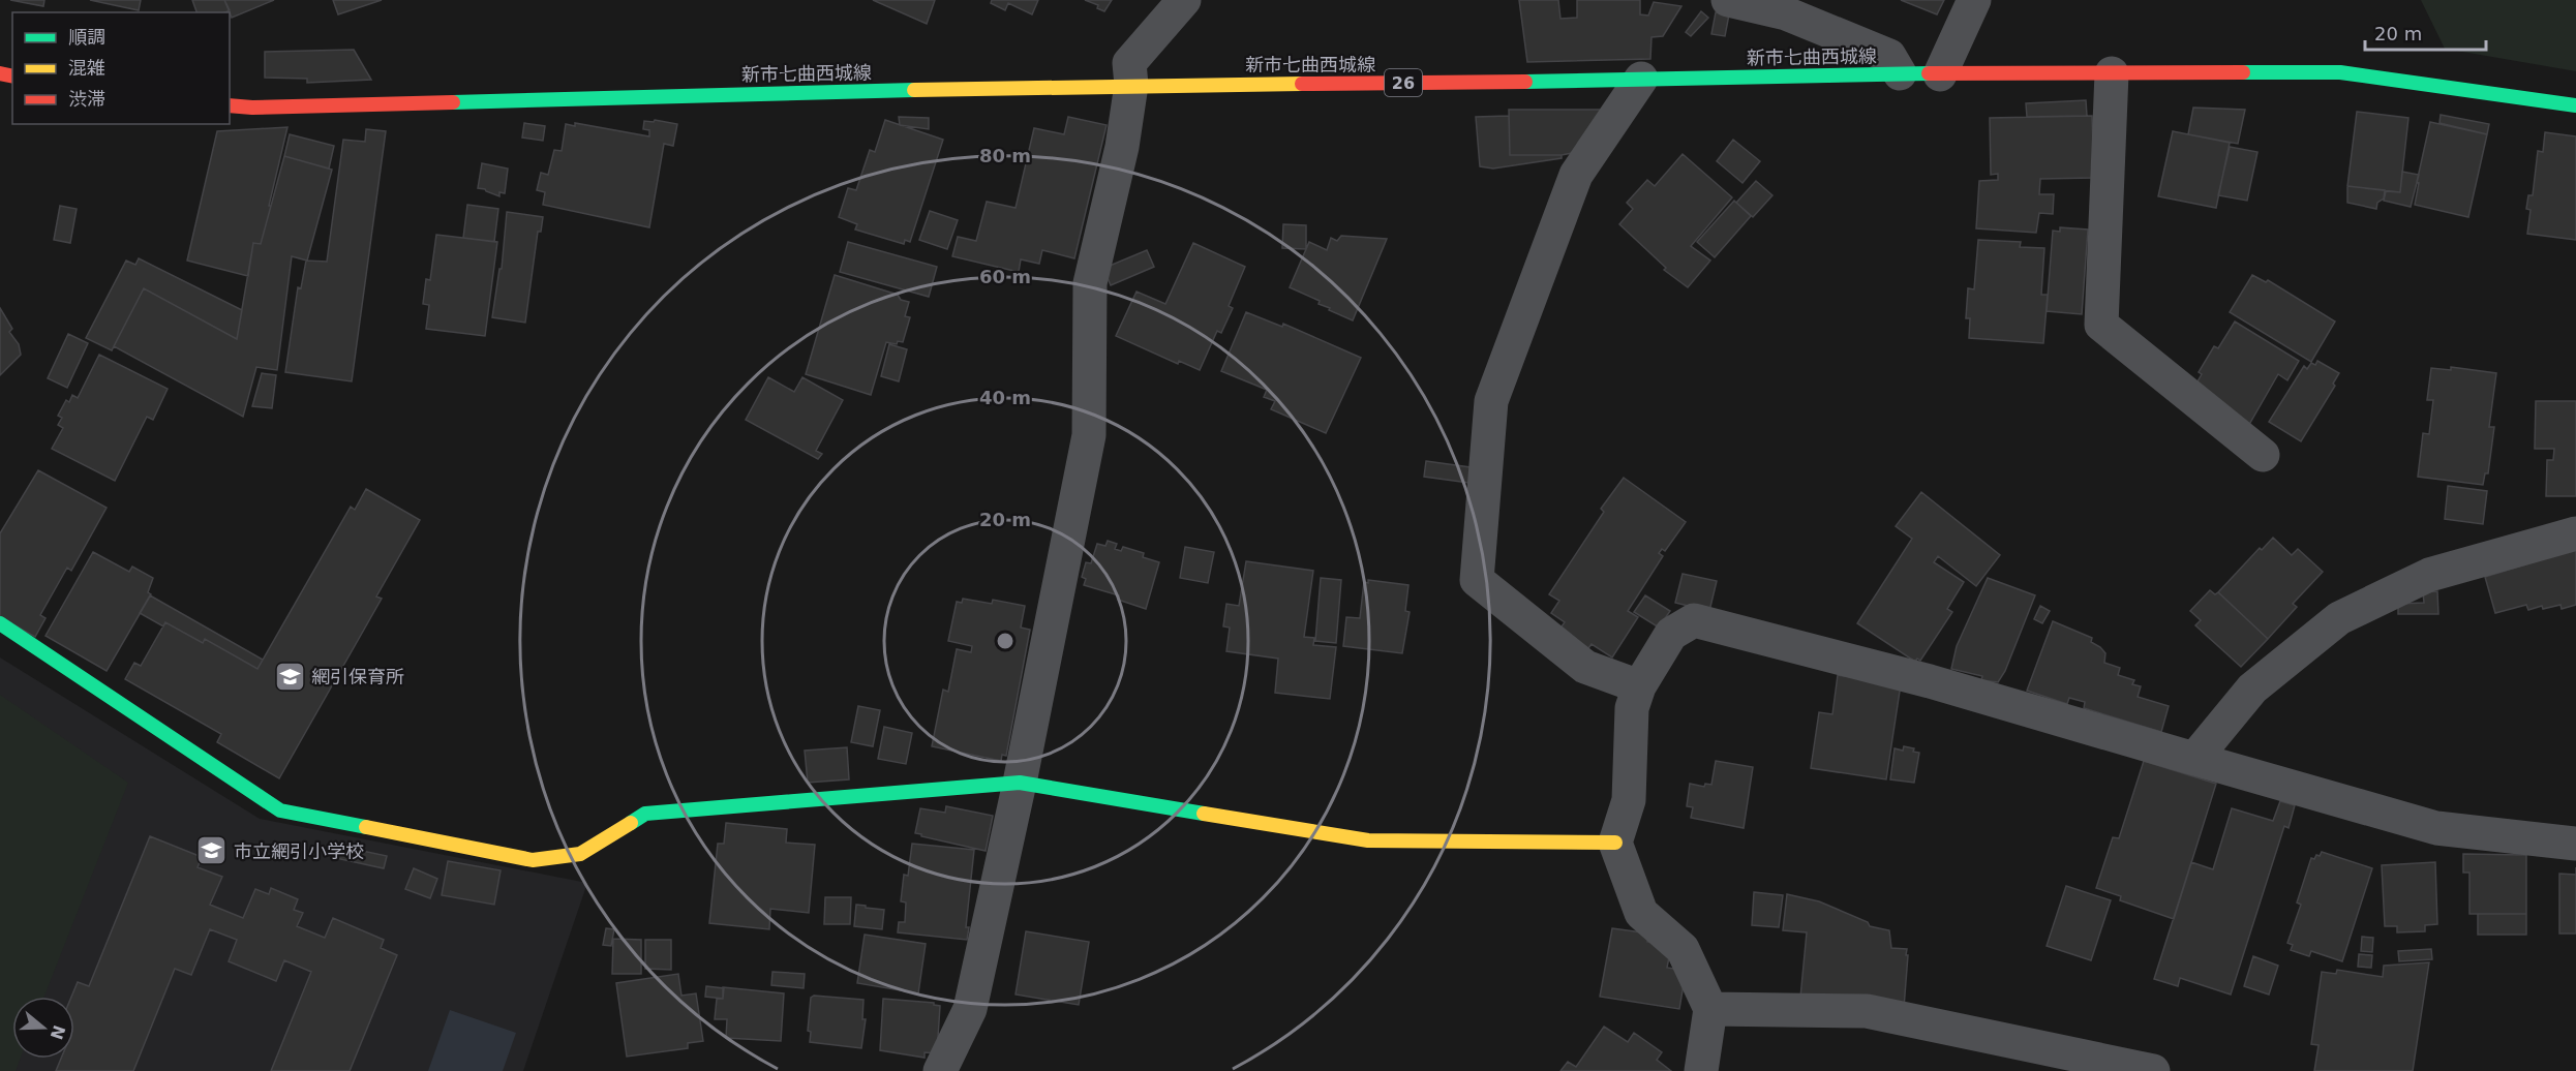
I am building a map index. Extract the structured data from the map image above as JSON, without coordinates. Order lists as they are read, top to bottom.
{
  "streets": {
    "main road": ["新市七曲西城線", "26"]
  },
  "places": {
    "school or university": ["網引保育所", "市立網引小学校"]
  },
  "legend": ["順調", "混雑", "渋滞"],
  "scale_bar": "20 m",
  "north": "right",
  "rings": [
    "80 m",
    "60 m",
    "40 m",
    "20 m"
  ]
}
